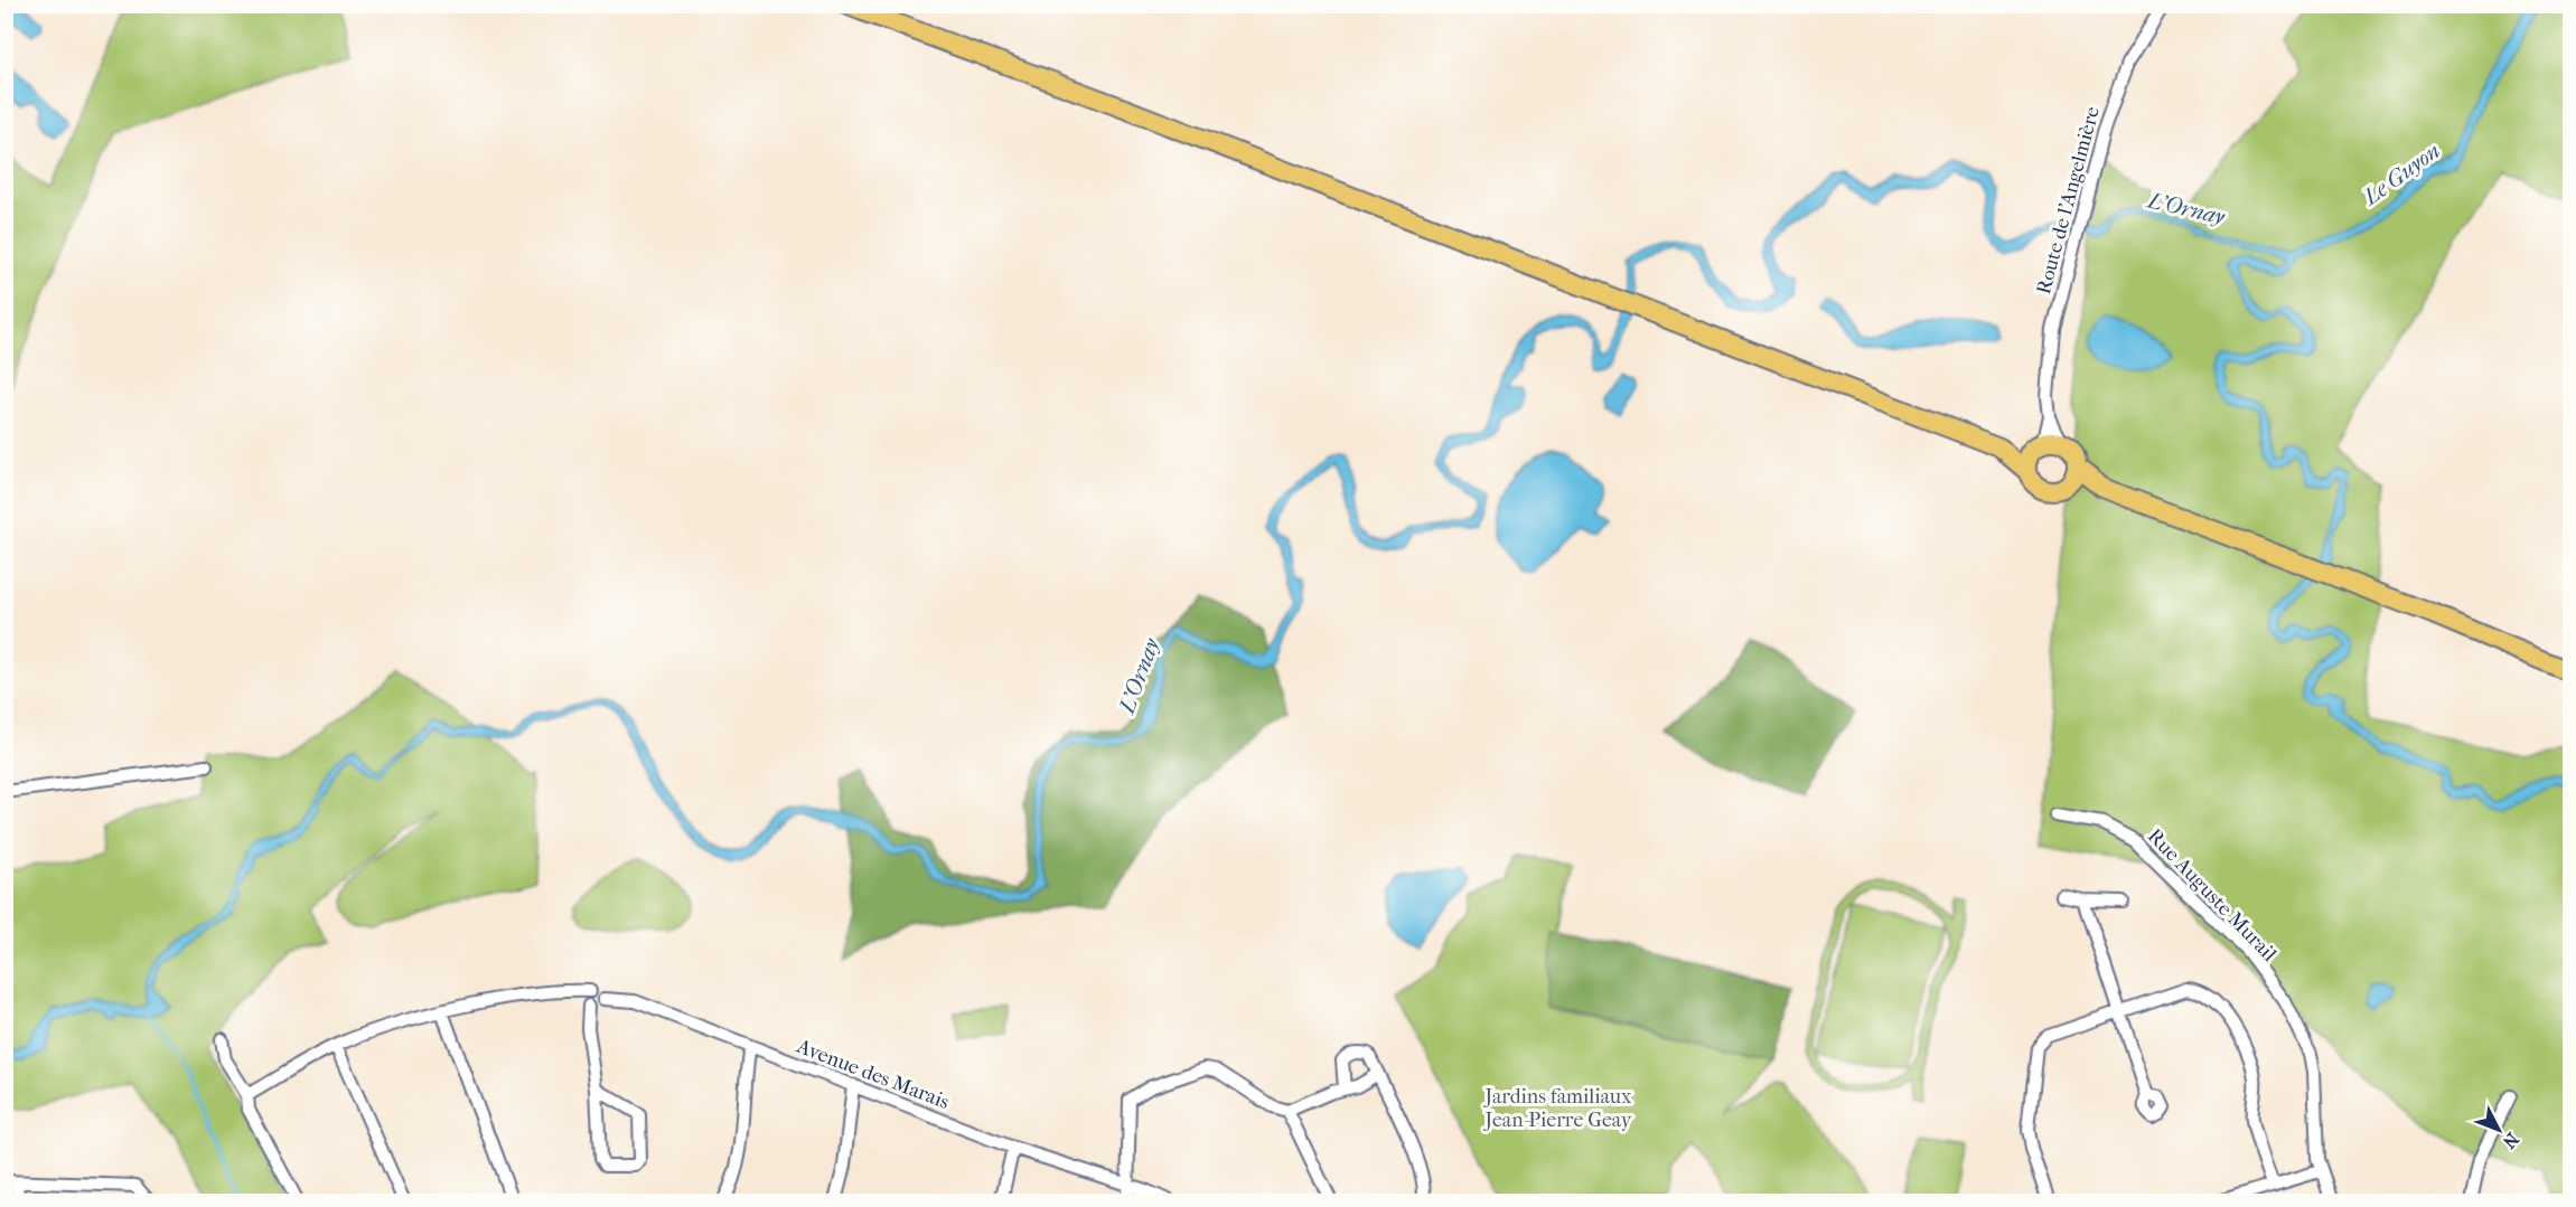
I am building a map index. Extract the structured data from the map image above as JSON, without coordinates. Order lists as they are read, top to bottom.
{
  "streets": {
    "street": ["Route de l'Angelmière", "Rue Auguste Murail", "Avenue des Marais"]
  },
  "water": ["Le Guyon", "L'Ornay"],
  "parks": ["Jardins familiaux Jean-Pierre Geay"],
  "north": "bottom right"
}
